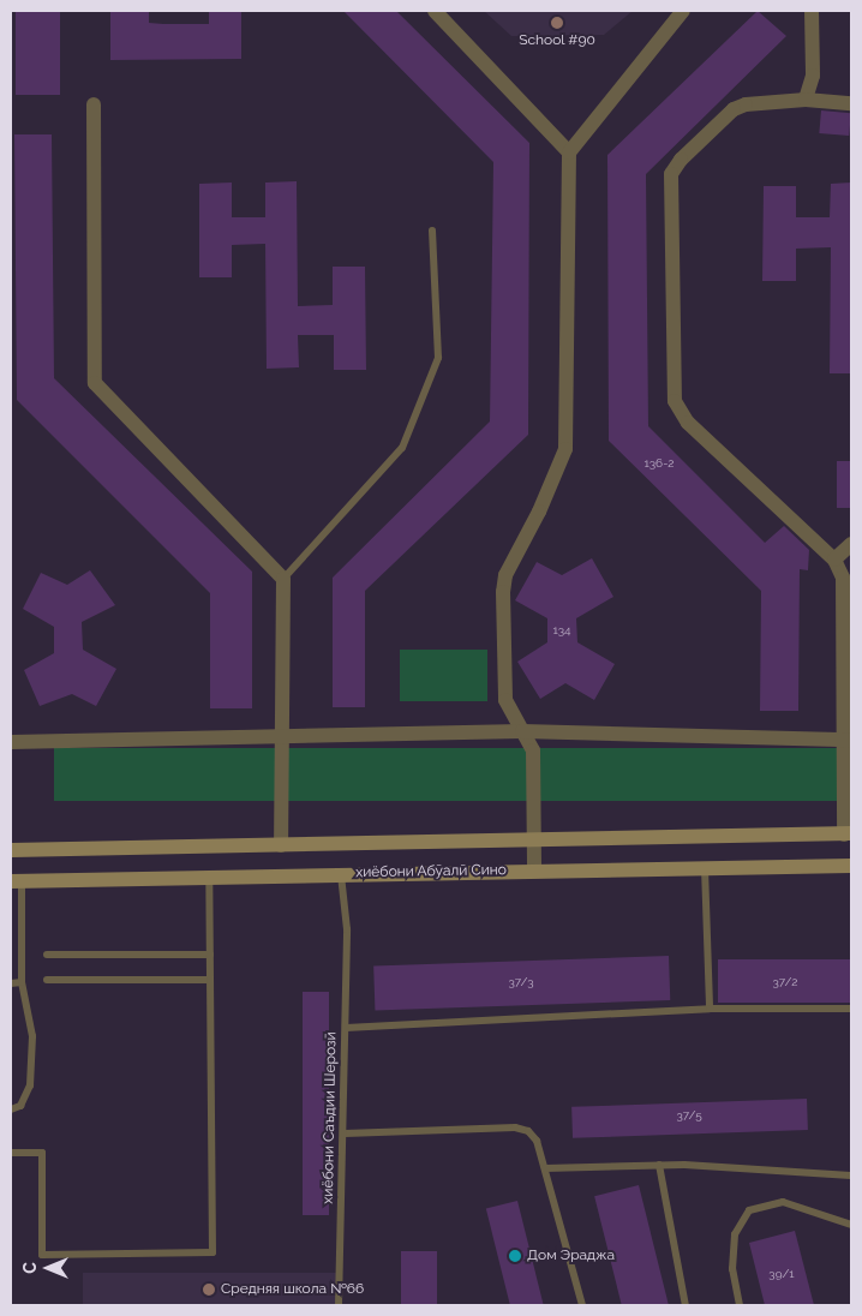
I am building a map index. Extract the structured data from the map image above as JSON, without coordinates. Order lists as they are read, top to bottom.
{
  "streets": {
    "main road": ["хиёбони Абӯалӣ Сино"],
    "lane": ["хиёбони Саъдии Шерозӣ"]
  },
  "crossings": [
    ["хиёбони Абӯалӣ Сино", "хиёбони Саъдии Шерозӣ"]
  ],
  "places": ["School #90", "Дом Эраджа", "Средняя школа №66"],
  "house_numbers": [
    "136-2",
    "134",
    "37/3",
    "37/2",
    "37/5",
    "39/1"
  ],
  "north": "left"
}
